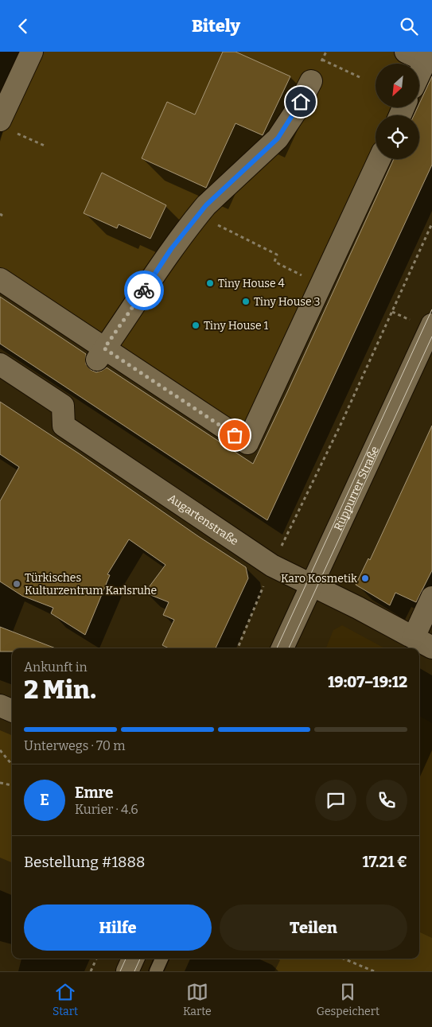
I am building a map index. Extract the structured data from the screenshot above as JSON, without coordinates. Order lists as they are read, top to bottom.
{
  "streets": {
    "street": ["Rüppurrer Straße", "Augartenstraße"]
  },
  "crossings": [
    ["Rüppurrer Straße", "Augartenstraße"]
  ],
  "places": [
    "Tiny House 4",
    "Tiny House 3",
    "Tiny House 1",
    "Karo Kosmetik",
    "Türkisches Kulturzentrum Karlsruhe"
  ],
  "north": "bottom left",
  "page": {
    "header": "Bitely",
    "heading": ["2 Min.", "Ankunft in", "19:07–19:12"],
    "panel": [
      "Emre",
      "Kurier · 4.6",
      "Bestellung #1888",
      "17.21 €"
    ],
    "bar": "Unterwegs · 70 m",
    "round": "E",
    "buttons": ["Hilfe", "Teilen"],
    "tabs": ["Start", "Karte", "Gespeichert"]
  }
}
